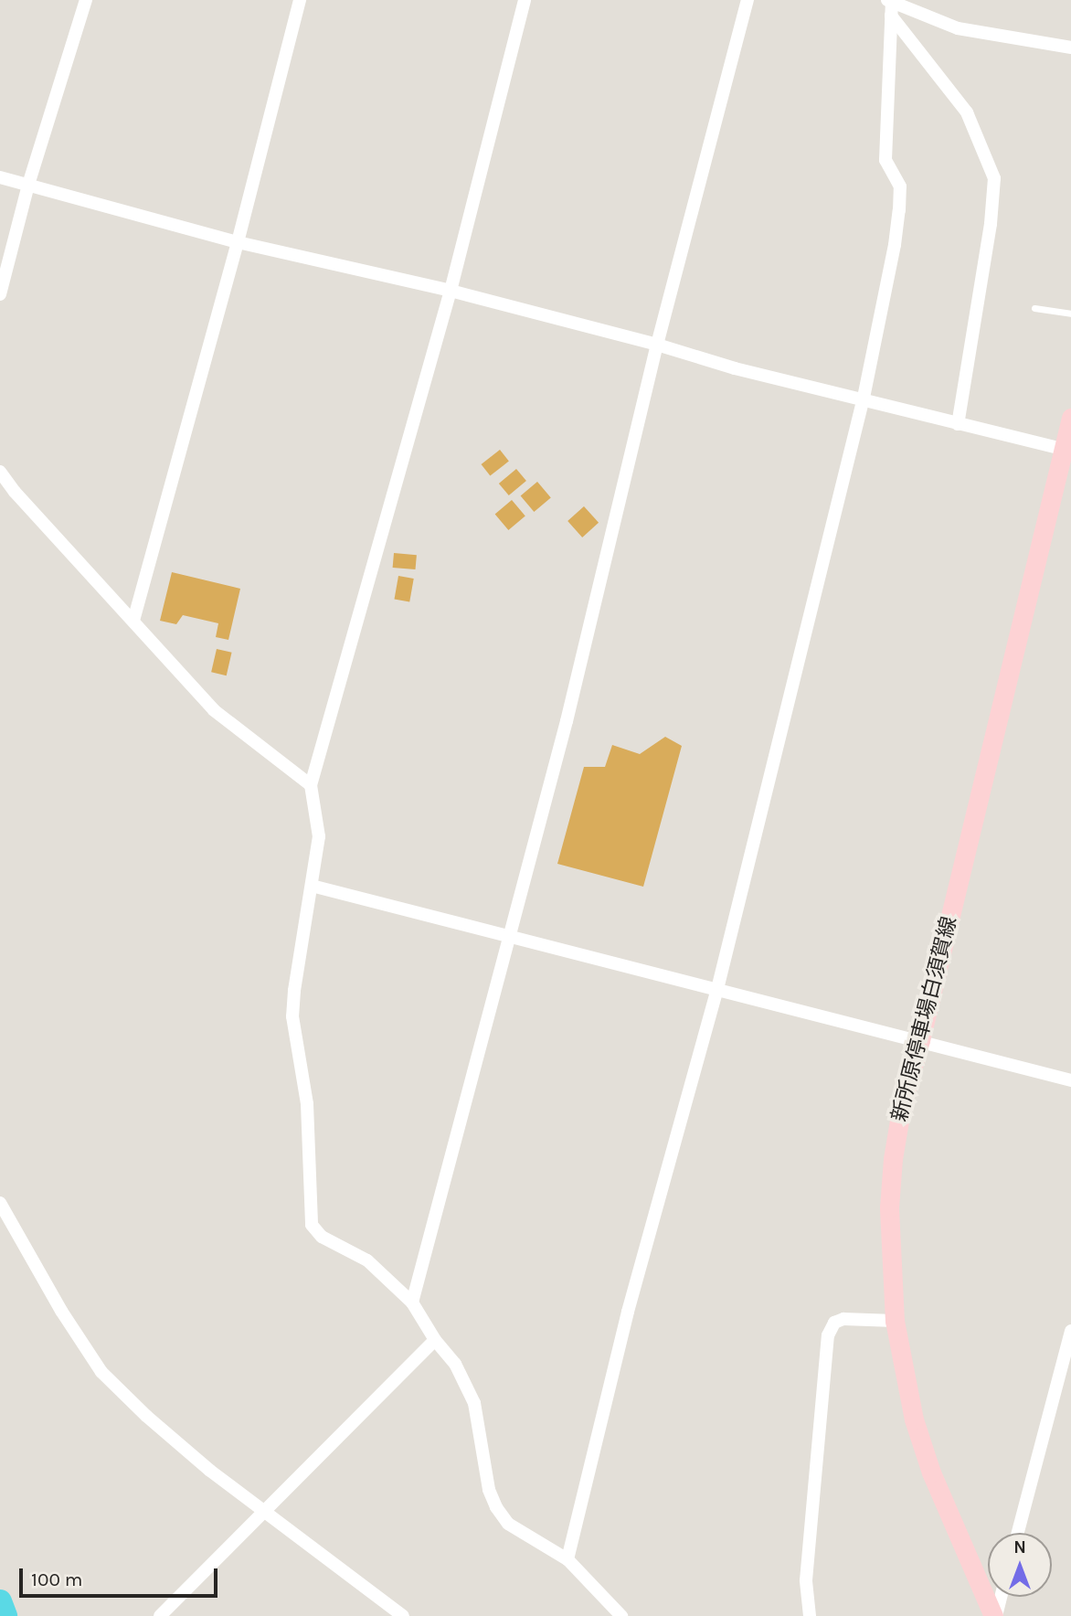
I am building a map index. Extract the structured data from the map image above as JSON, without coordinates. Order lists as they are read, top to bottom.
{
  "streets": {
    "main road": ["新所原停車場白須賀線"]
  },
  "scale_bar": "100 m",
  "north": "top"
}
